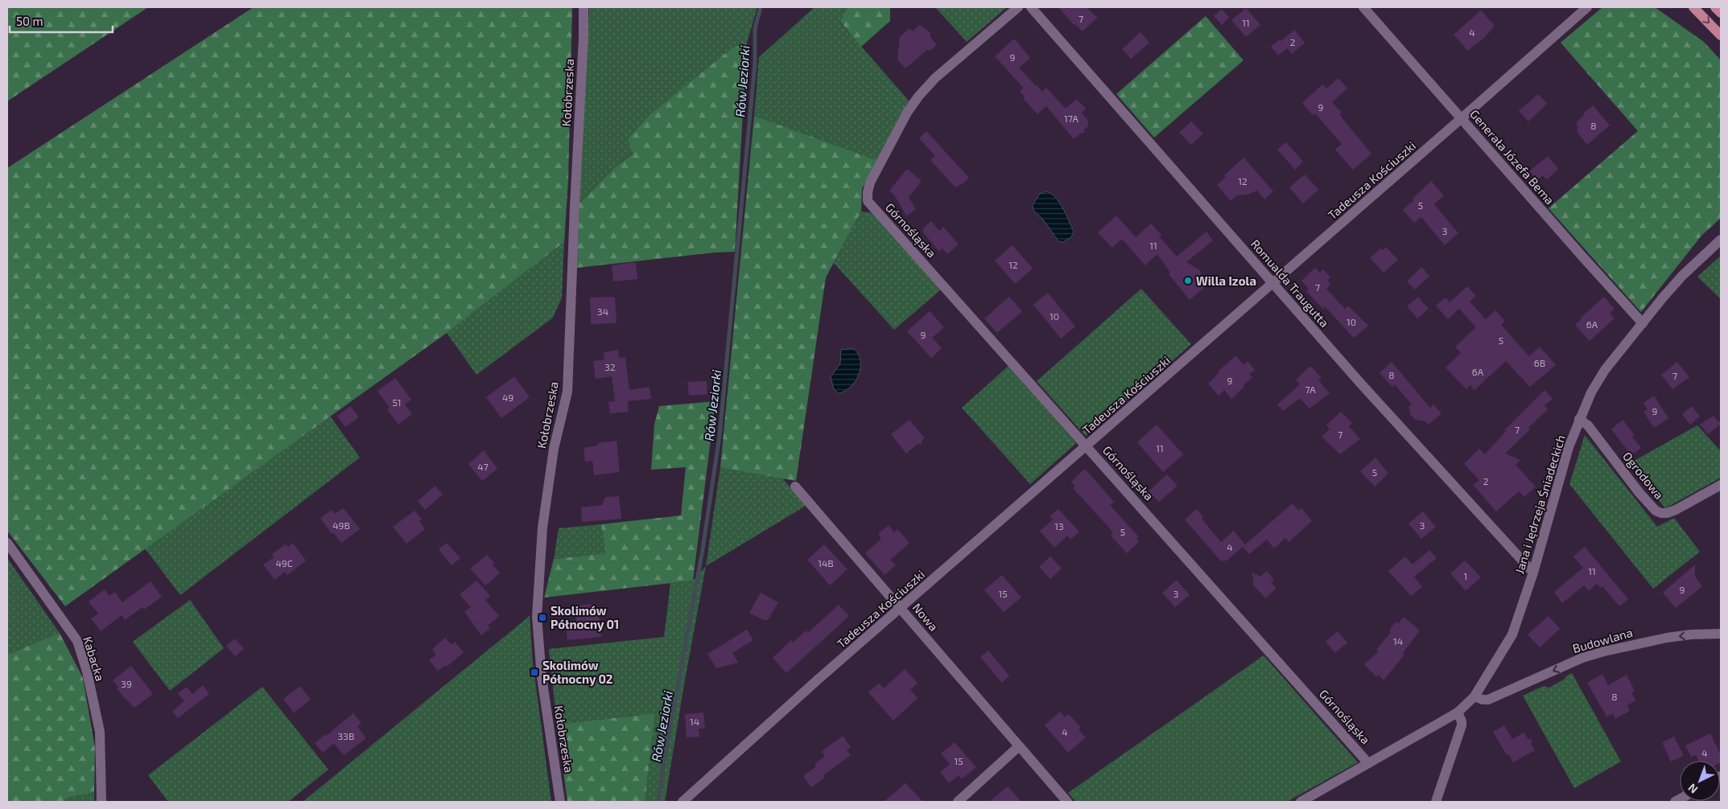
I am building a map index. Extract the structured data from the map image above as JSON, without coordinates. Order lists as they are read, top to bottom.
{
  "streets": {
    "street": [
      "Kołobrzeska",
      "Generała Józefa Bema",
      "Tadeusza Kościuszki",
      "Górnośląska",
      "Romualda Traugutta",
      "Ogrodowa",
      "Jana i Jędrzeja Śniadeckich",
      "Nowa",
      "Budowlana",
      "Kabacka"
    ]
  },
  "crossings": [
    ["Generała Józefa Bema", "Tadeusza Kościuszki"],
    ["Generała Józefa Bema", "Jana i Jędrzeja Śniadeckich"],
    ["Tadeusza Kościuszki", "Górnośląska"],
    ["Tadeusza Kościuszki", "Romualda Traugutta"],
    ["Tadeusza Kościuszki", "Nowa"],
    ["Górnośląska", "Jana i Jędrzeja Śniadeckich"],
    ["Romualda Traugutta", "Jana i Jędrzeja Śniadeckich"],
    ["Ogrodowa", "Jana i Jędrzeja Śniadeckich"],
    ["Jana i Jędrzeja Śniadeckich", "Budowlana"]
  ],
  "one_way": ["Budowlana"],
  "water": ["Rów Jeziorki"],
  "places": {
    "other": ["Willa Izola"],
    "transit": ["Skolimów Północny 01", "Skolimów Północny 02"]
  },
  "house_numbers": [
    "7",
    "11",
    "4",
    "2",
    "9",
    "9",
    "17A",
    "8",
    "12",
    "5",
    "3",
    "11",
    "12",
    "7",
    "34",
    "10",
    "10",
    "6A",
    "9",
    "5",
    "6B",
    "32",
    "6A",
    "8",
    "7",
    "9",
    "7A",
    "49",
    "51",
    "9",
    "7",
    "7",
    "11",
    "47",
    "5",
    "2",
    "49B",
    "3",
    "13",
    "5",
    "4",
    "49C",
    "14B",
    "11",
    "1",
    "9",
    "15",
    "3",
    "14",
    "39",
    "8",
    "14",
    "4",
    "33B",
    "4",
    "15"
  ],
  "scale_bar": "50 m",
  "north": "bottom left"
}
